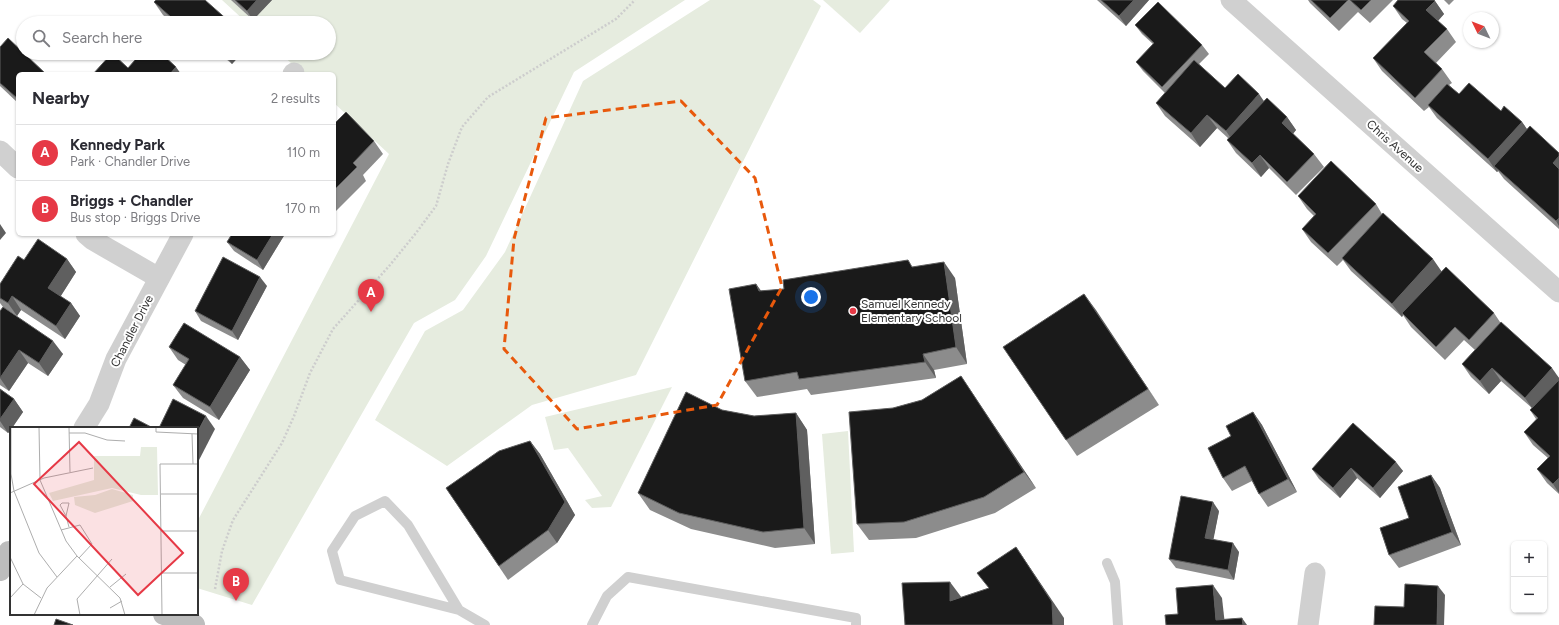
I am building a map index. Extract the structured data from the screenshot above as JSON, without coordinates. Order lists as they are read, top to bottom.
{
  "streets": {
    "street": ["Chris Avenue", "Chandler Drive"]
  },
  "places": ["Samuel Kennedy Elementary School"],
  "north": "top left",
  "page": {
    "search": "Search here",
    "heading": ["Nearby", "2 results"],
    "list": [
      {
        "mark": "A",
        "name": "Kennedy Park",
        "note": "Park · Chandler Drive",
        "value": "110 m"
      },
      {
        "mark": "B",
        "name": "Briggs + Chandler",
        "note": "Bus stop · Briggs Drive",
        "value": "170 m"
      }
    ],
    "pins": ["A", "B"],
    "map_buttons": ["+", "−"]
  }
}
